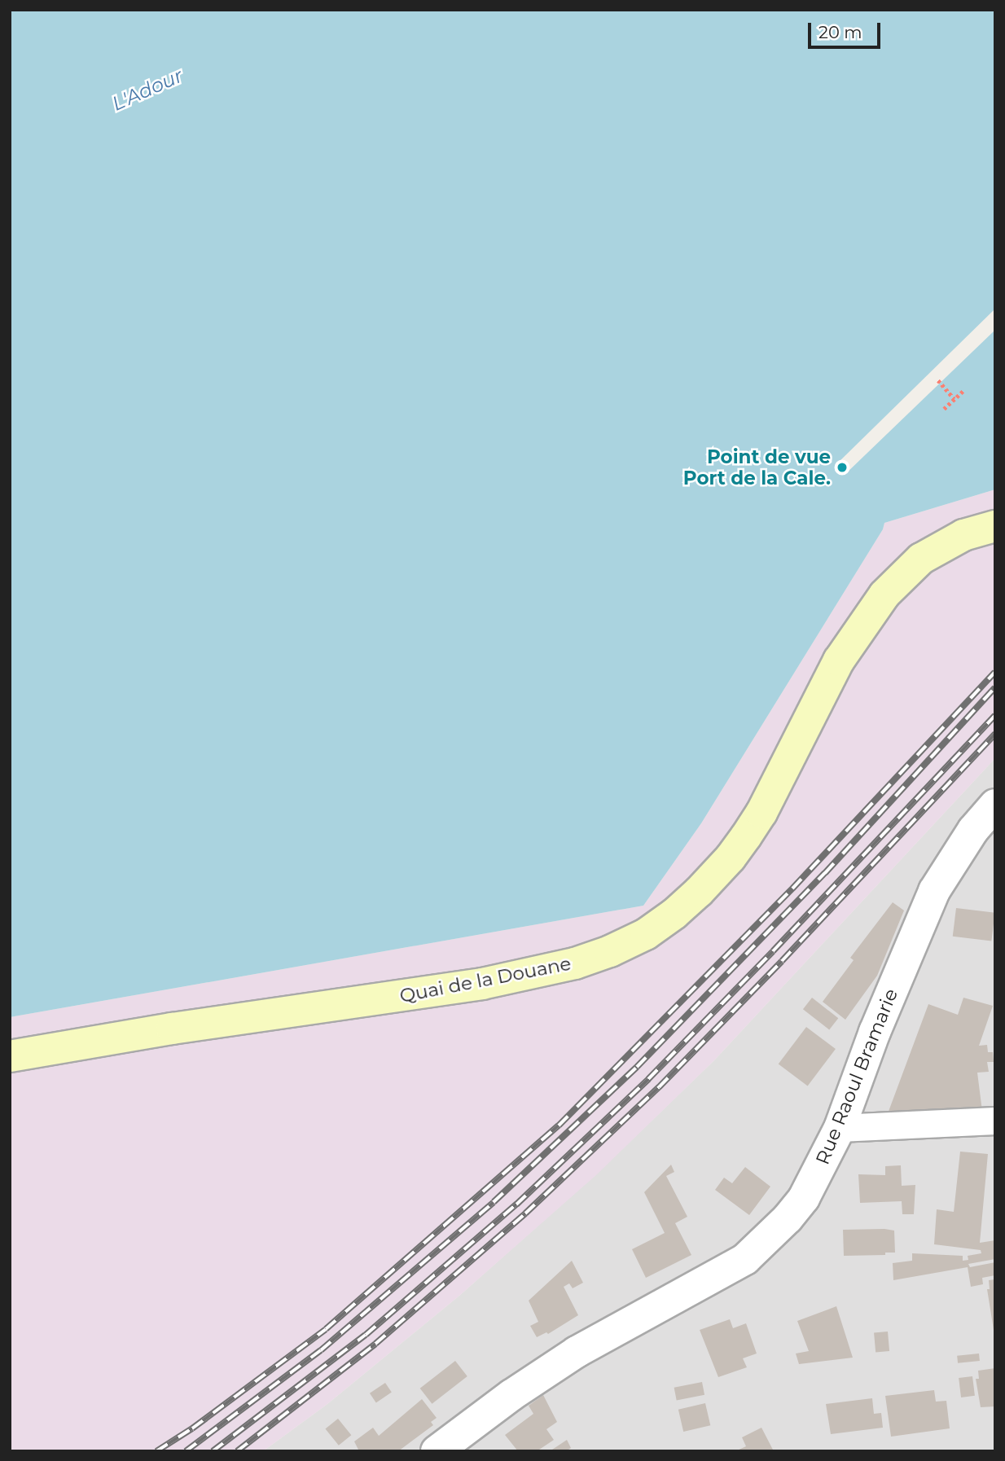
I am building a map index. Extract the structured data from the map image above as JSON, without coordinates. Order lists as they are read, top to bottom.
{
  "streets": {
    "main road": ["Quai de la Douane"],
    "street": ["Rue Raoul Bramarie"]
  },
  "water": ["L'Adour"],
  "places": ["Point de vue Port de la Cale."],
  "scale_bar": "20 m"
}
